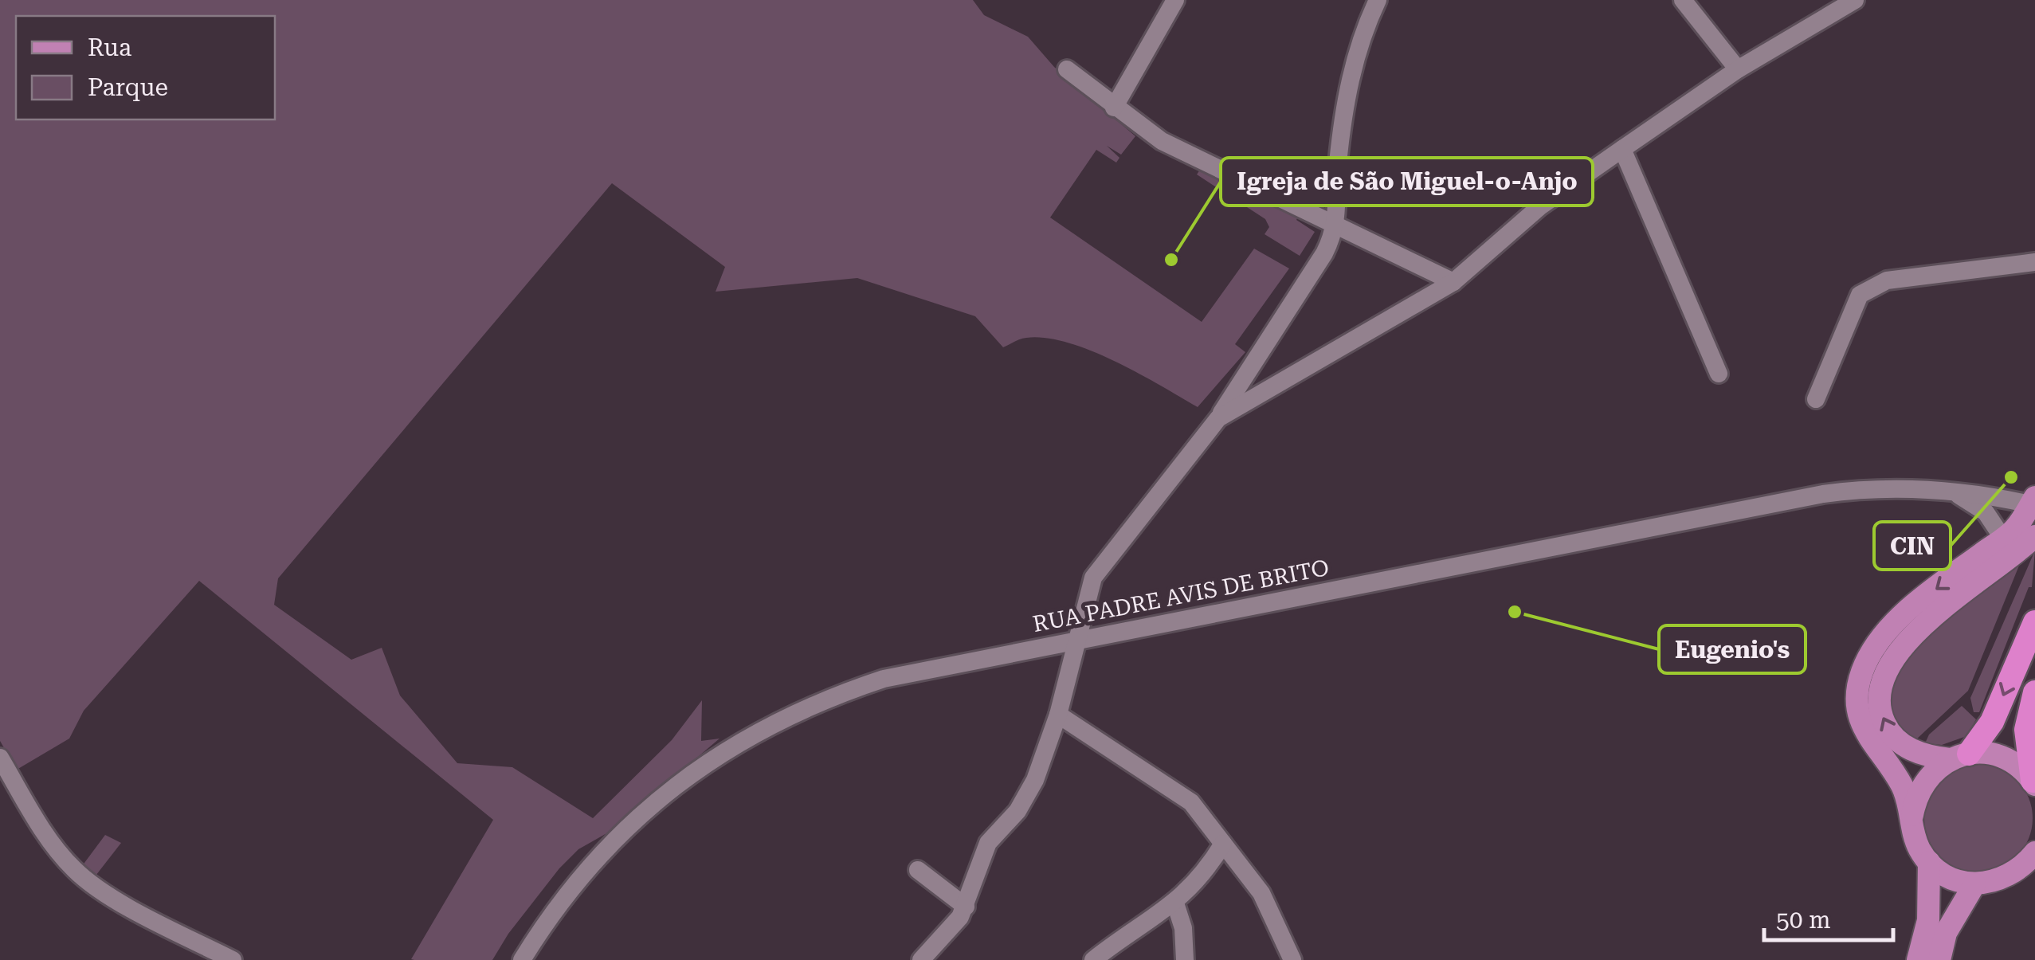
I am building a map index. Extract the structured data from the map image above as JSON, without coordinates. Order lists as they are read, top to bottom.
{
  "streets": {
    "street": ["RUA PADRE AVIS DE BRITO"]
  },
  "places": ["Igreja de São Miguel-o-Anjo", "CIN", "Eugenio's"],
  "legend": ["Rua", "Parque"],
  "scale_bar": "50 m"
}
